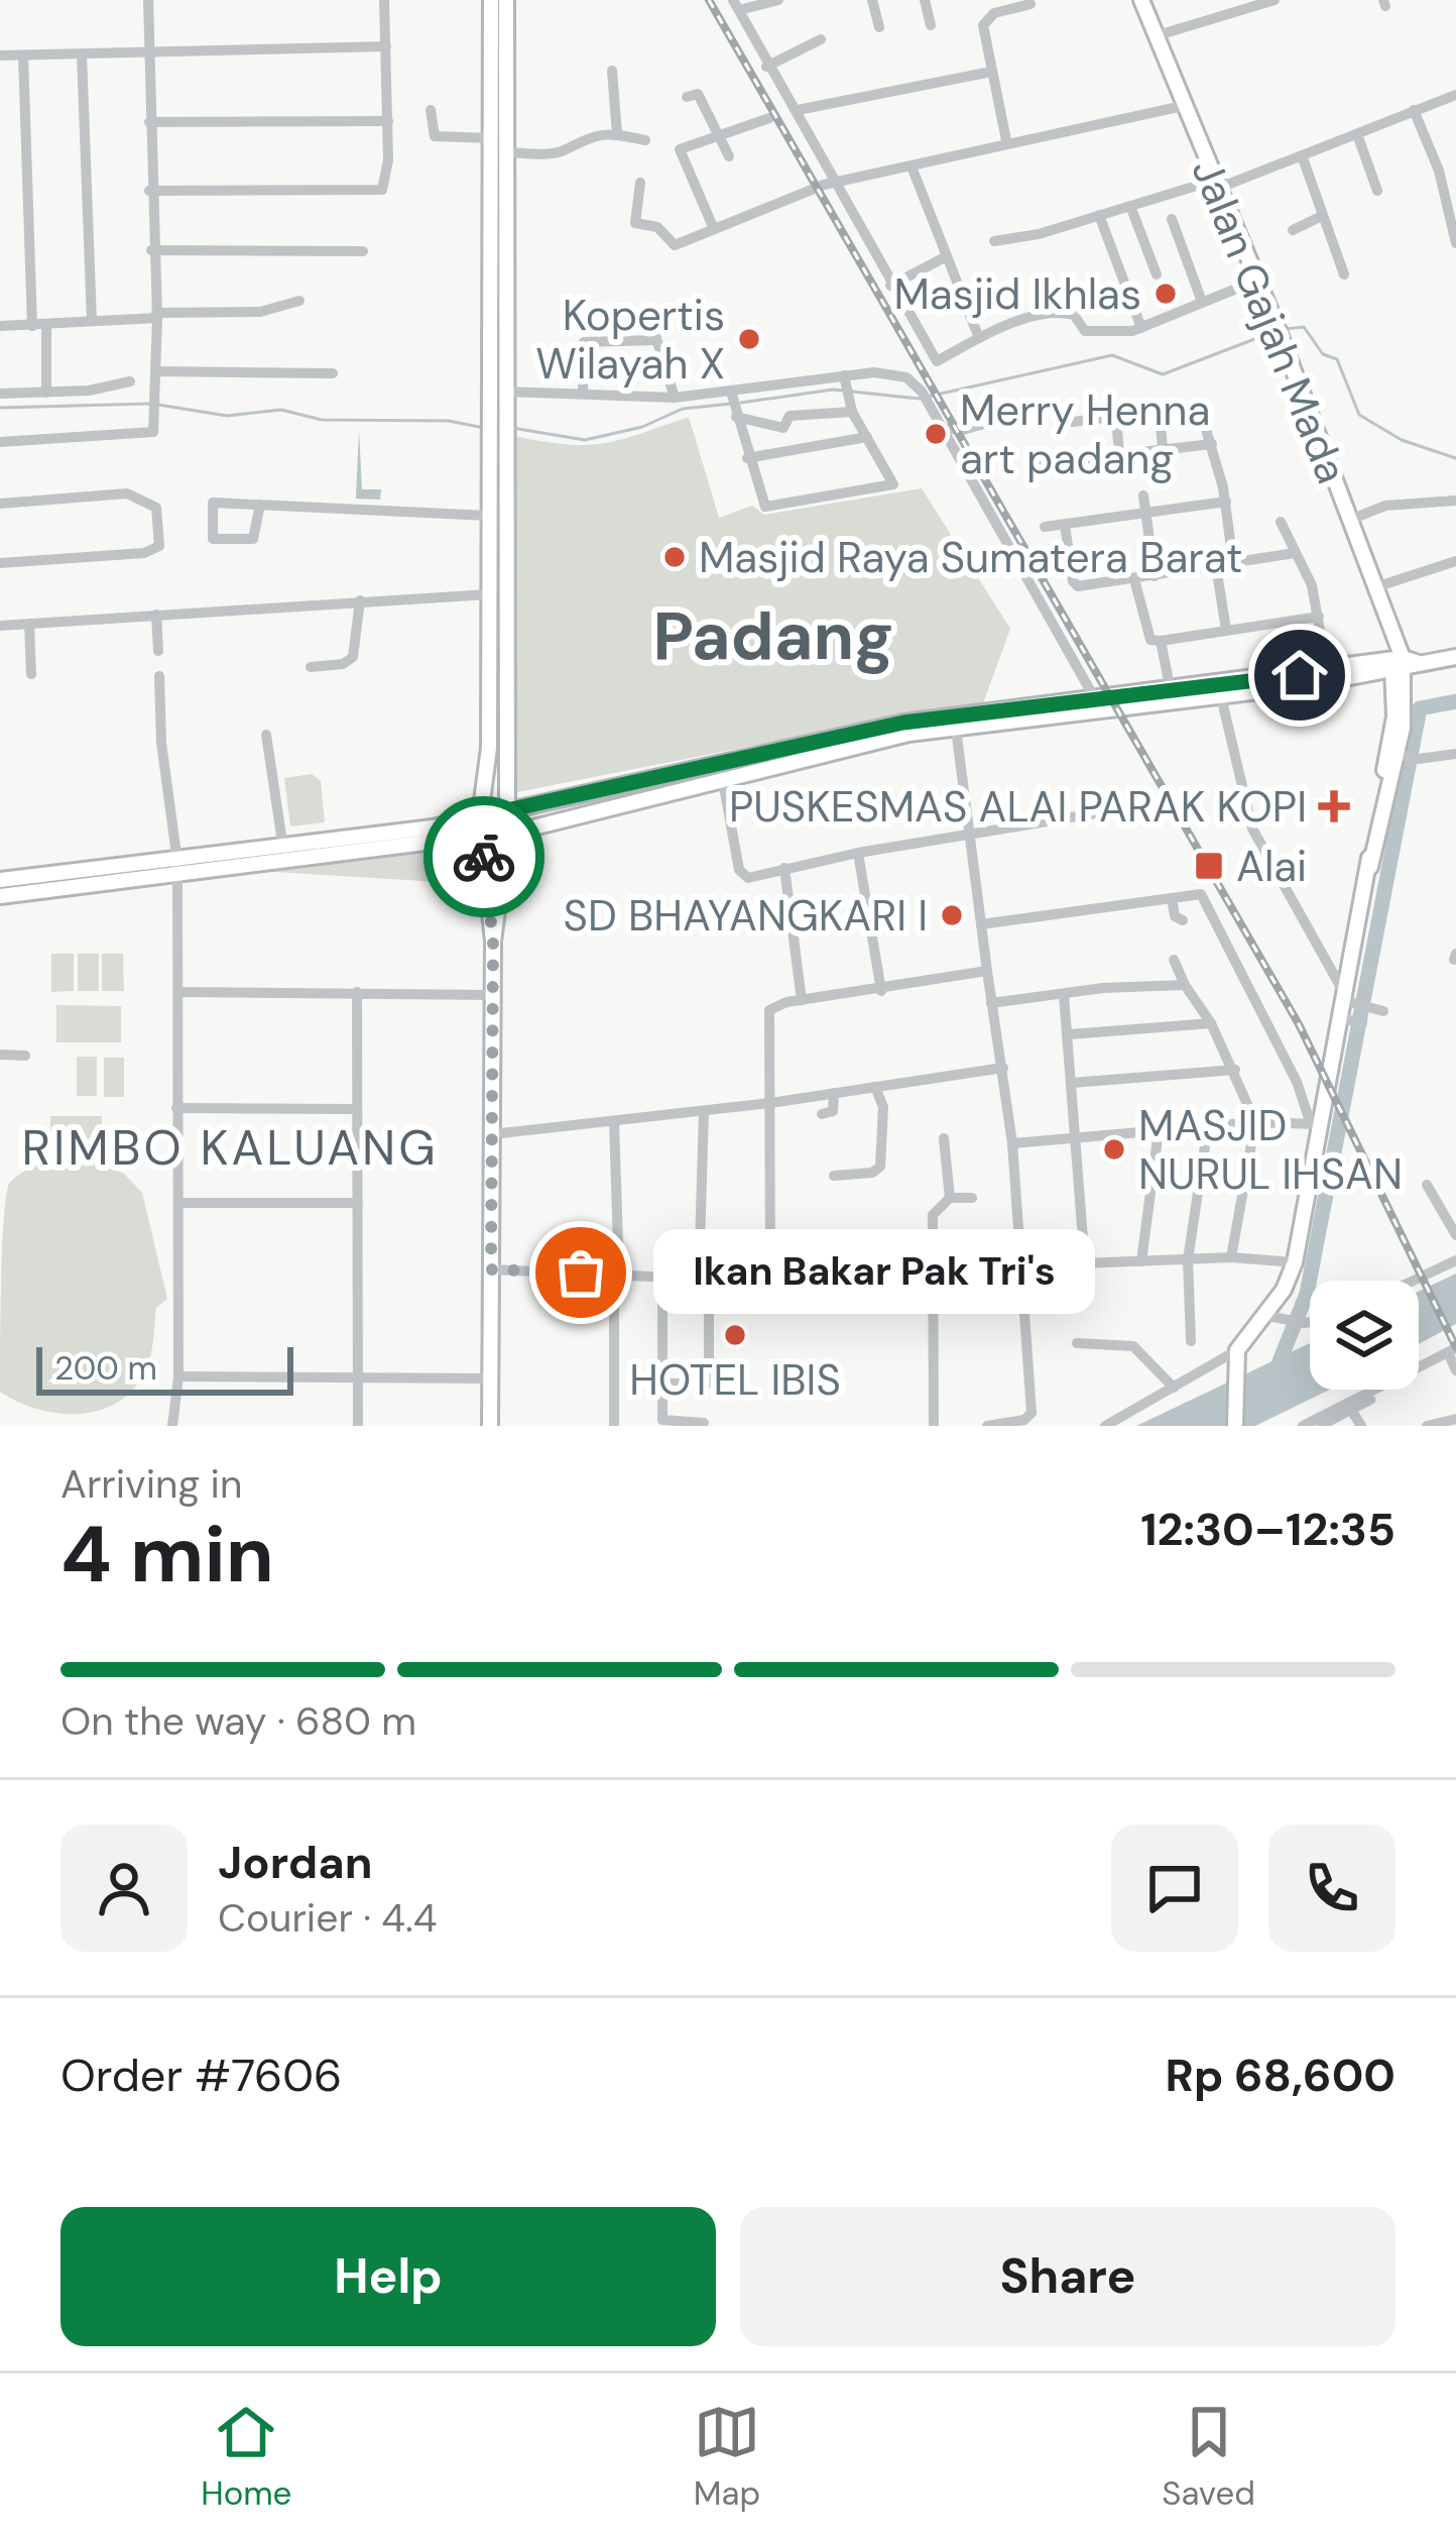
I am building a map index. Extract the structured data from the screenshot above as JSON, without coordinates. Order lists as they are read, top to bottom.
{
  "streets": {
    "main road": ["Jalan Gajah Mada"]
  },
  "districts": ["Padang", "RIMBO KALUANG"],
  "places": {
    "other": [
      "Masjid Ikhlas",
      "Kopertis Wilayah X",
      "Merry Henna art padang",
      "Masjid Raya Sumatera Barat",
      "SD BHAYANGKARI I",
      "MASJID NURUL IHSAN",
      "Ikan Bakar Pak Tri's",
      "HOTEL IBIS"
    ],
    "health": ["PUSKESMAS ALAI PARAK KOPI"],
    "transit": ["Alai"]
  },
  "scale_bar": "200 m",
  "page": {
    "bubble": "Ikan Bakar Pak Tri's",
    "scale": "200 m",
    "heading": ["4 min", "Arriving in", "12:30–12:35"],
    "panel": [
      "Jordan",
      "Courier · 4.4",
      "Order #7606",
      "Rp 68,600"
    ],
    "bar": "On the way · 680 m",
    "buttons": ["Help", "Share"],
    "tabs": ["Home", "Map", "Saved"]
  }
}
